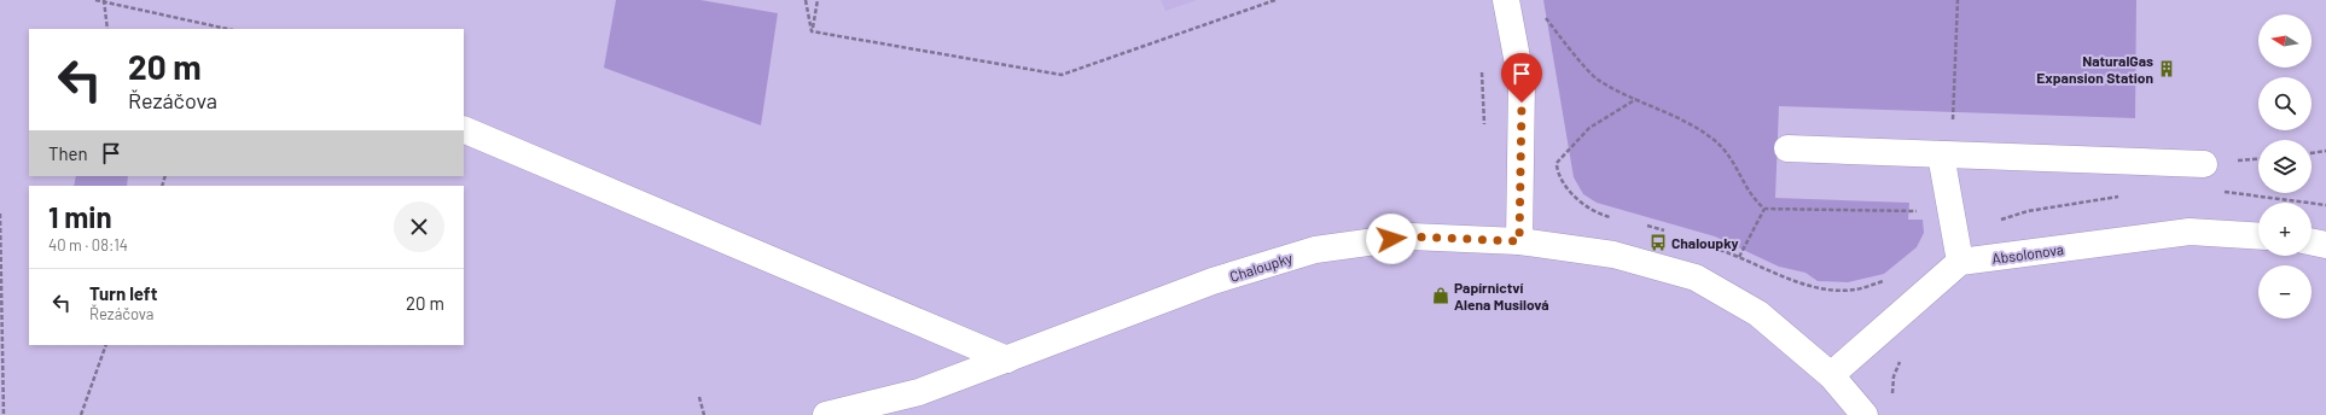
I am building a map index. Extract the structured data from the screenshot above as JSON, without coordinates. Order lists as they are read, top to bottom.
{
  "streets": {
    "street": ["Absolonova", "Chaloupky"]
  },
  "places": {
    "building": ["NaturalGas Expansion Station"],
    "bus stop": ["Chaloupky"],
    "shop": ["Papírnictví Alena Musilová"]
  },
  "north": "left",
  "page": {
    "map_buttons": ["+", "−"],
    "turn": ["20 m", "Řezáčova"],
    "then": "Then",
    "heading": ["1 min", "40 m · 08:14"],
    "list": [
      {
        "name": "Turn left",
        "note": "Řezáčova",
        "value": "20 m"
      }
    ]
  }
}
